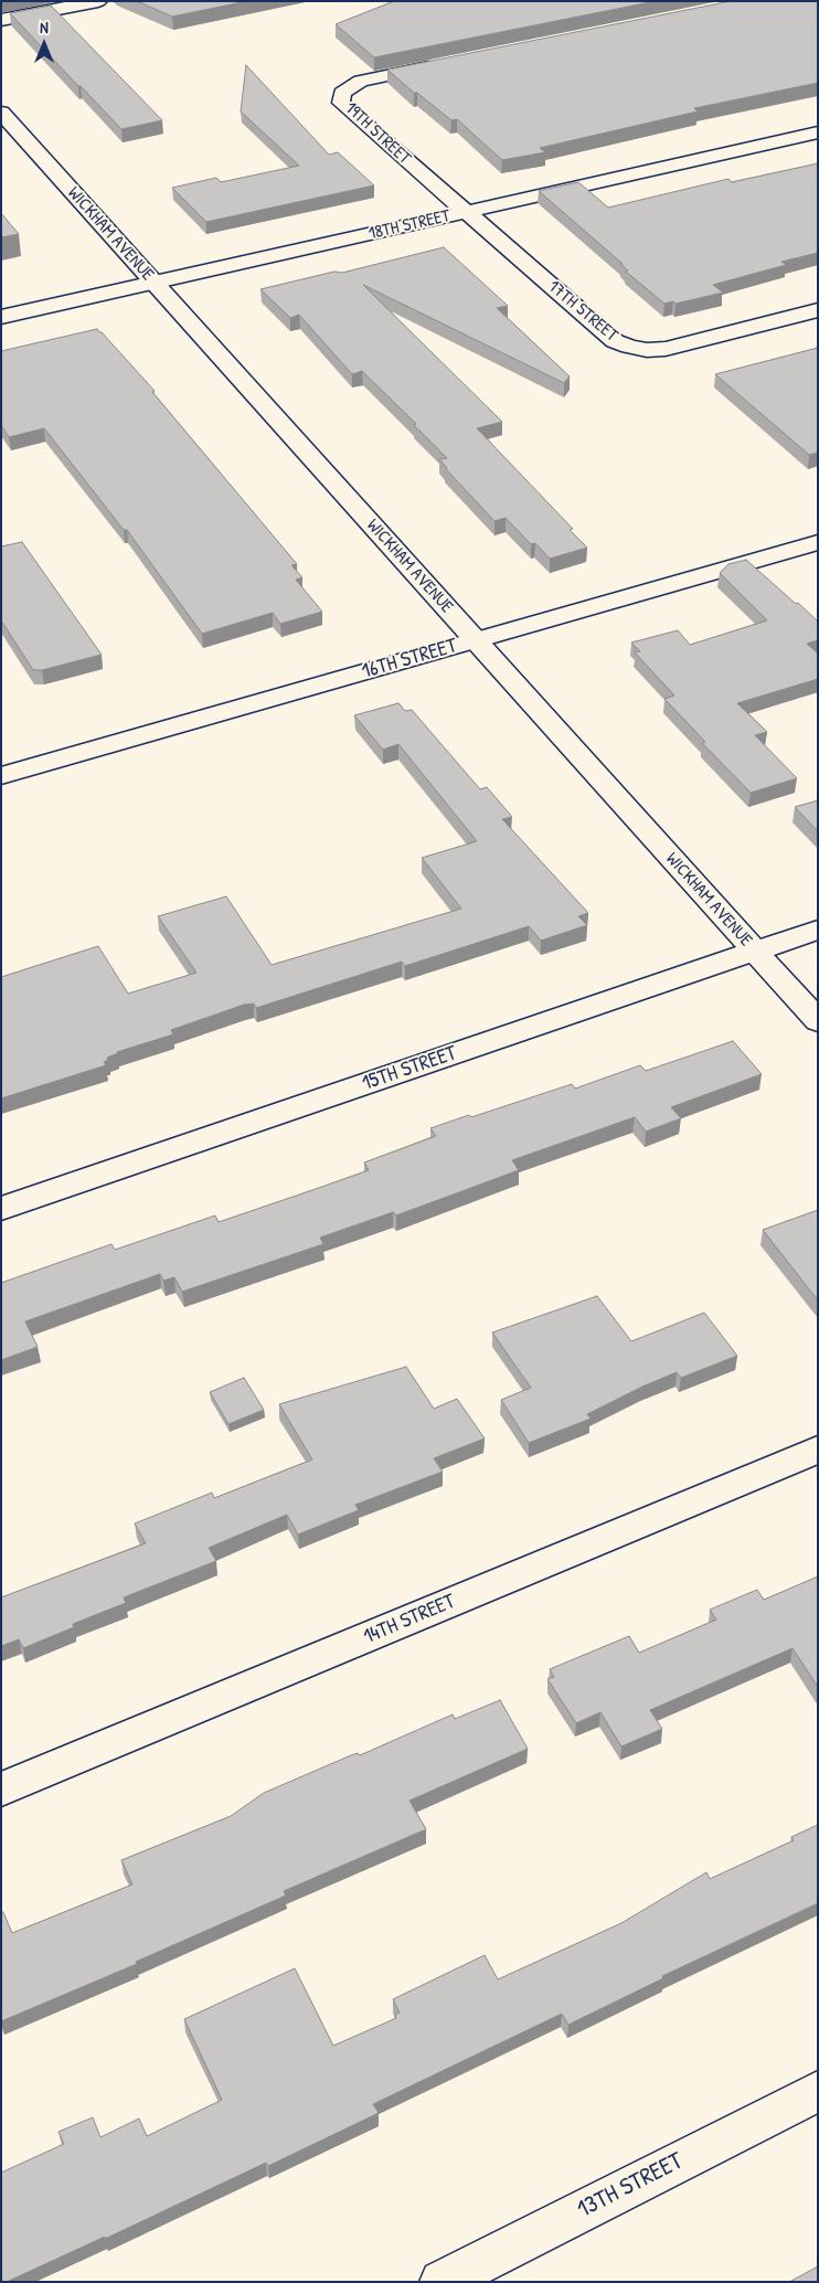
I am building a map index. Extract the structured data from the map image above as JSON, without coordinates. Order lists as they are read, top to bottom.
{
  "streets": {
    "street": [
      "19TH STREET",
      "18TH STREET",
      "WICKHAM AVENUE",
      "17TH STREET",
      "16TH STREET",
      "15TH STREET",
      "14TH STREET",
      "13TH STREET"
    ]
  },
  "crossings": [
    ["19TH STREET", "18TH STREET"],
    ["19TH STREET", "17TH STREET"],
    ["18TH STREET", "WICKHAM AVENUE"],
    ["18TH STREET", "17TH STREET"],
    ["WICKHAM AVENUE", "16TH STREET"],
    ["WICKHAM AVENUE", "15TH STREET"]
  ],
  "north": "top"
}
